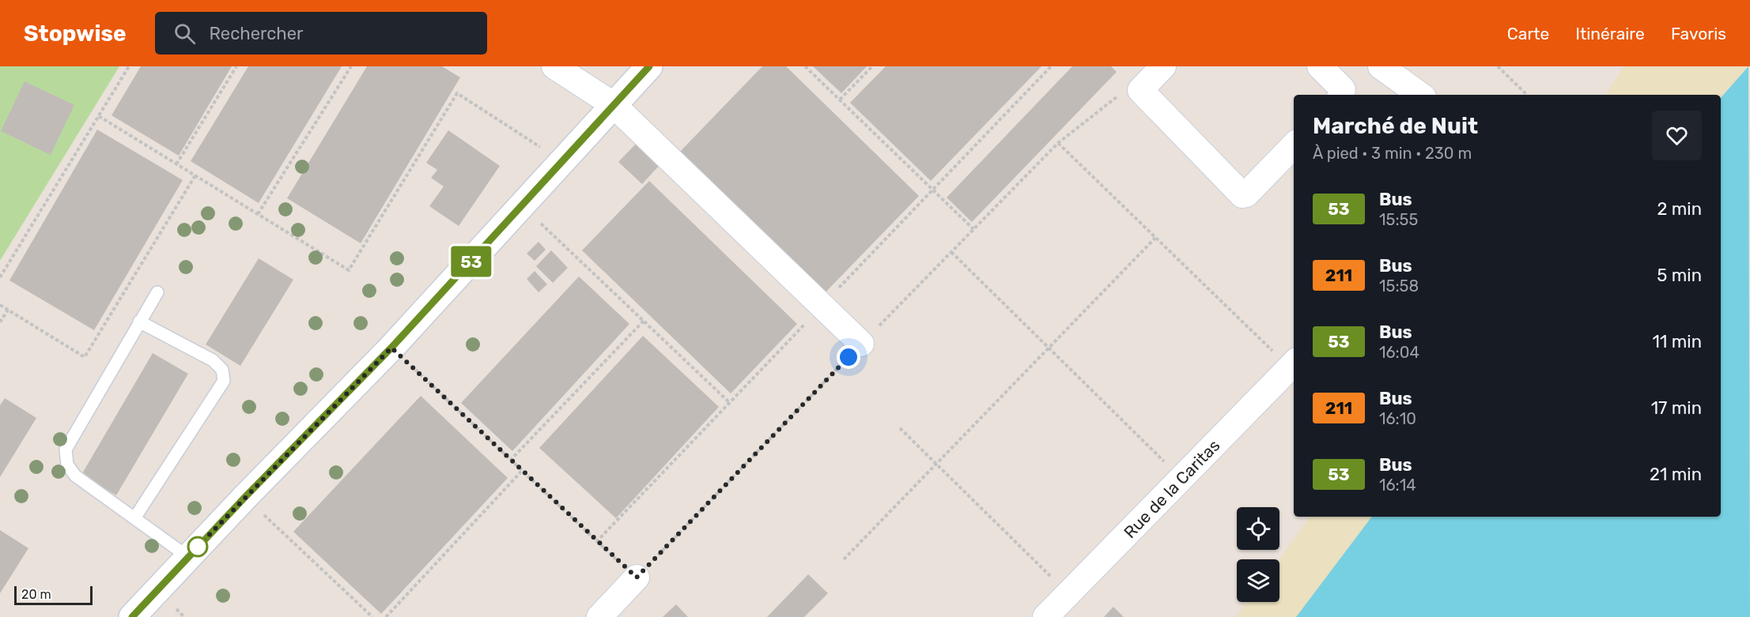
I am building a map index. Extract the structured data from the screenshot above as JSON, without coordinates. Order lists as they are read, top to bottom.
{
  "streets": {
    "street": ["Rue de la Caritas"]
  },
  "lines": ["bus line 53"],
  "scale_bar": "20 m",
  "page": {
    "header": "Stopwise",
    "search": "Rechercher",
    "nav": ["Carte", "Itinéraire", "Favoris"],
    "on_map": "53",
    "heading": ["Marché de Nuit", "À pied · 3 min · 230 m"],
    "list": [
      {
        "mark": "53",
        "name": "Bus",
        "note": "15:55",
        "value": "2 min"
      },
      {
        "mark": "211",
        "name": "Bus",
        "note": "15:58",
        "value": "5 min"
      },
      {
        "mark": "53",
        "name": "Bus",
        "note": "16:04",
        "value": "11 min"
      },
      {
        "mark": "211",
        "name": "Bus",
        "note": "16:10",
        "value": "17 min"
      },
      {
        "mark": "53",
        "name": "Bus",
        "note": "16:14",
        "value": "21 min"
      }
    ],
    "scale": "20 m"
  }
}
